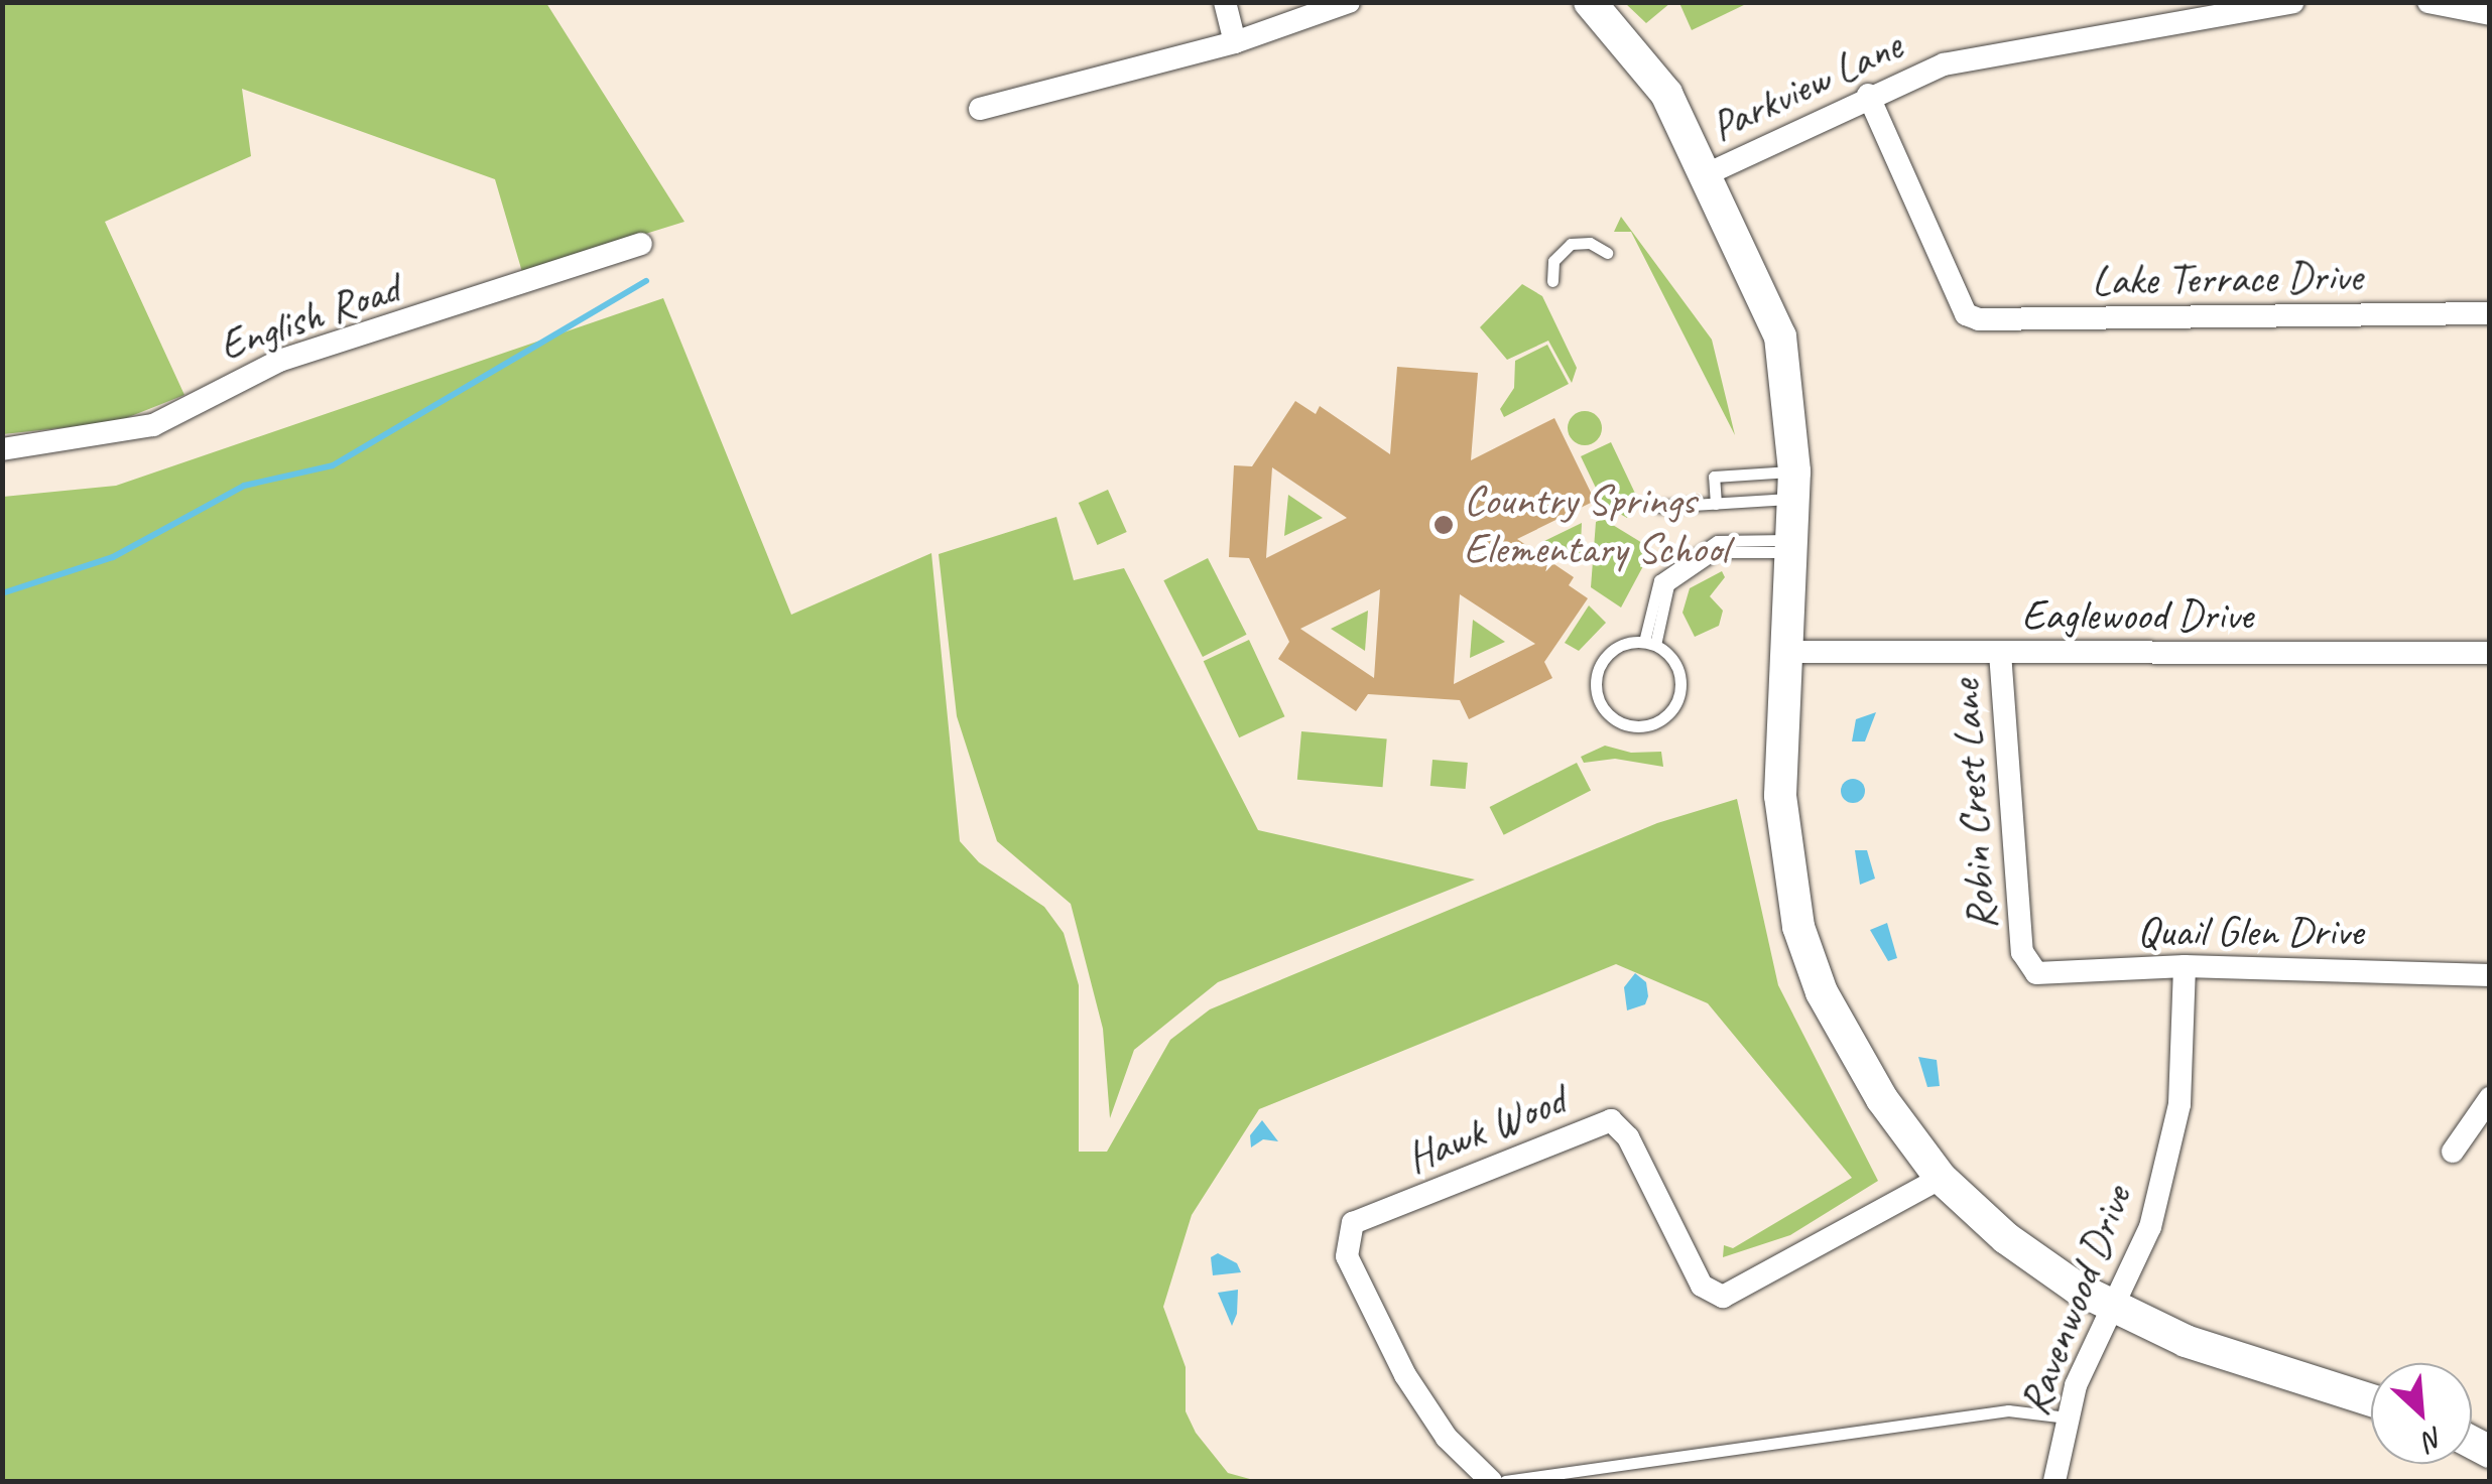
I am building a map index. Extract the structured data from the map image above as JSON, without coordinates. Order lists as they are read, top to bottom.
{
  "streets": {
    "street": [
      "Parkview Lane",
      "Lake Terrace Drive",
      "English Road",
      "Eaglewood Drive",
      "Robin Crest Lane",
      "Quail Glen Drive",
      "Hawk Wood",
      "Ravenwood Drive"
    ]
  },
  "crossings": [
    ["Parkview Lane", "Lake Terrace Drive"],
    ["Eaglewood Drive", "Robin Crest Lane"],
    ["Robin Crest Lane", "Quail Glen Drive"],
    ["Quail Glen Drive", "Ravenwood Drive"]
  ],
  "places": ["Country Springs Elementary School"],
  "north": "bottom right"
}
